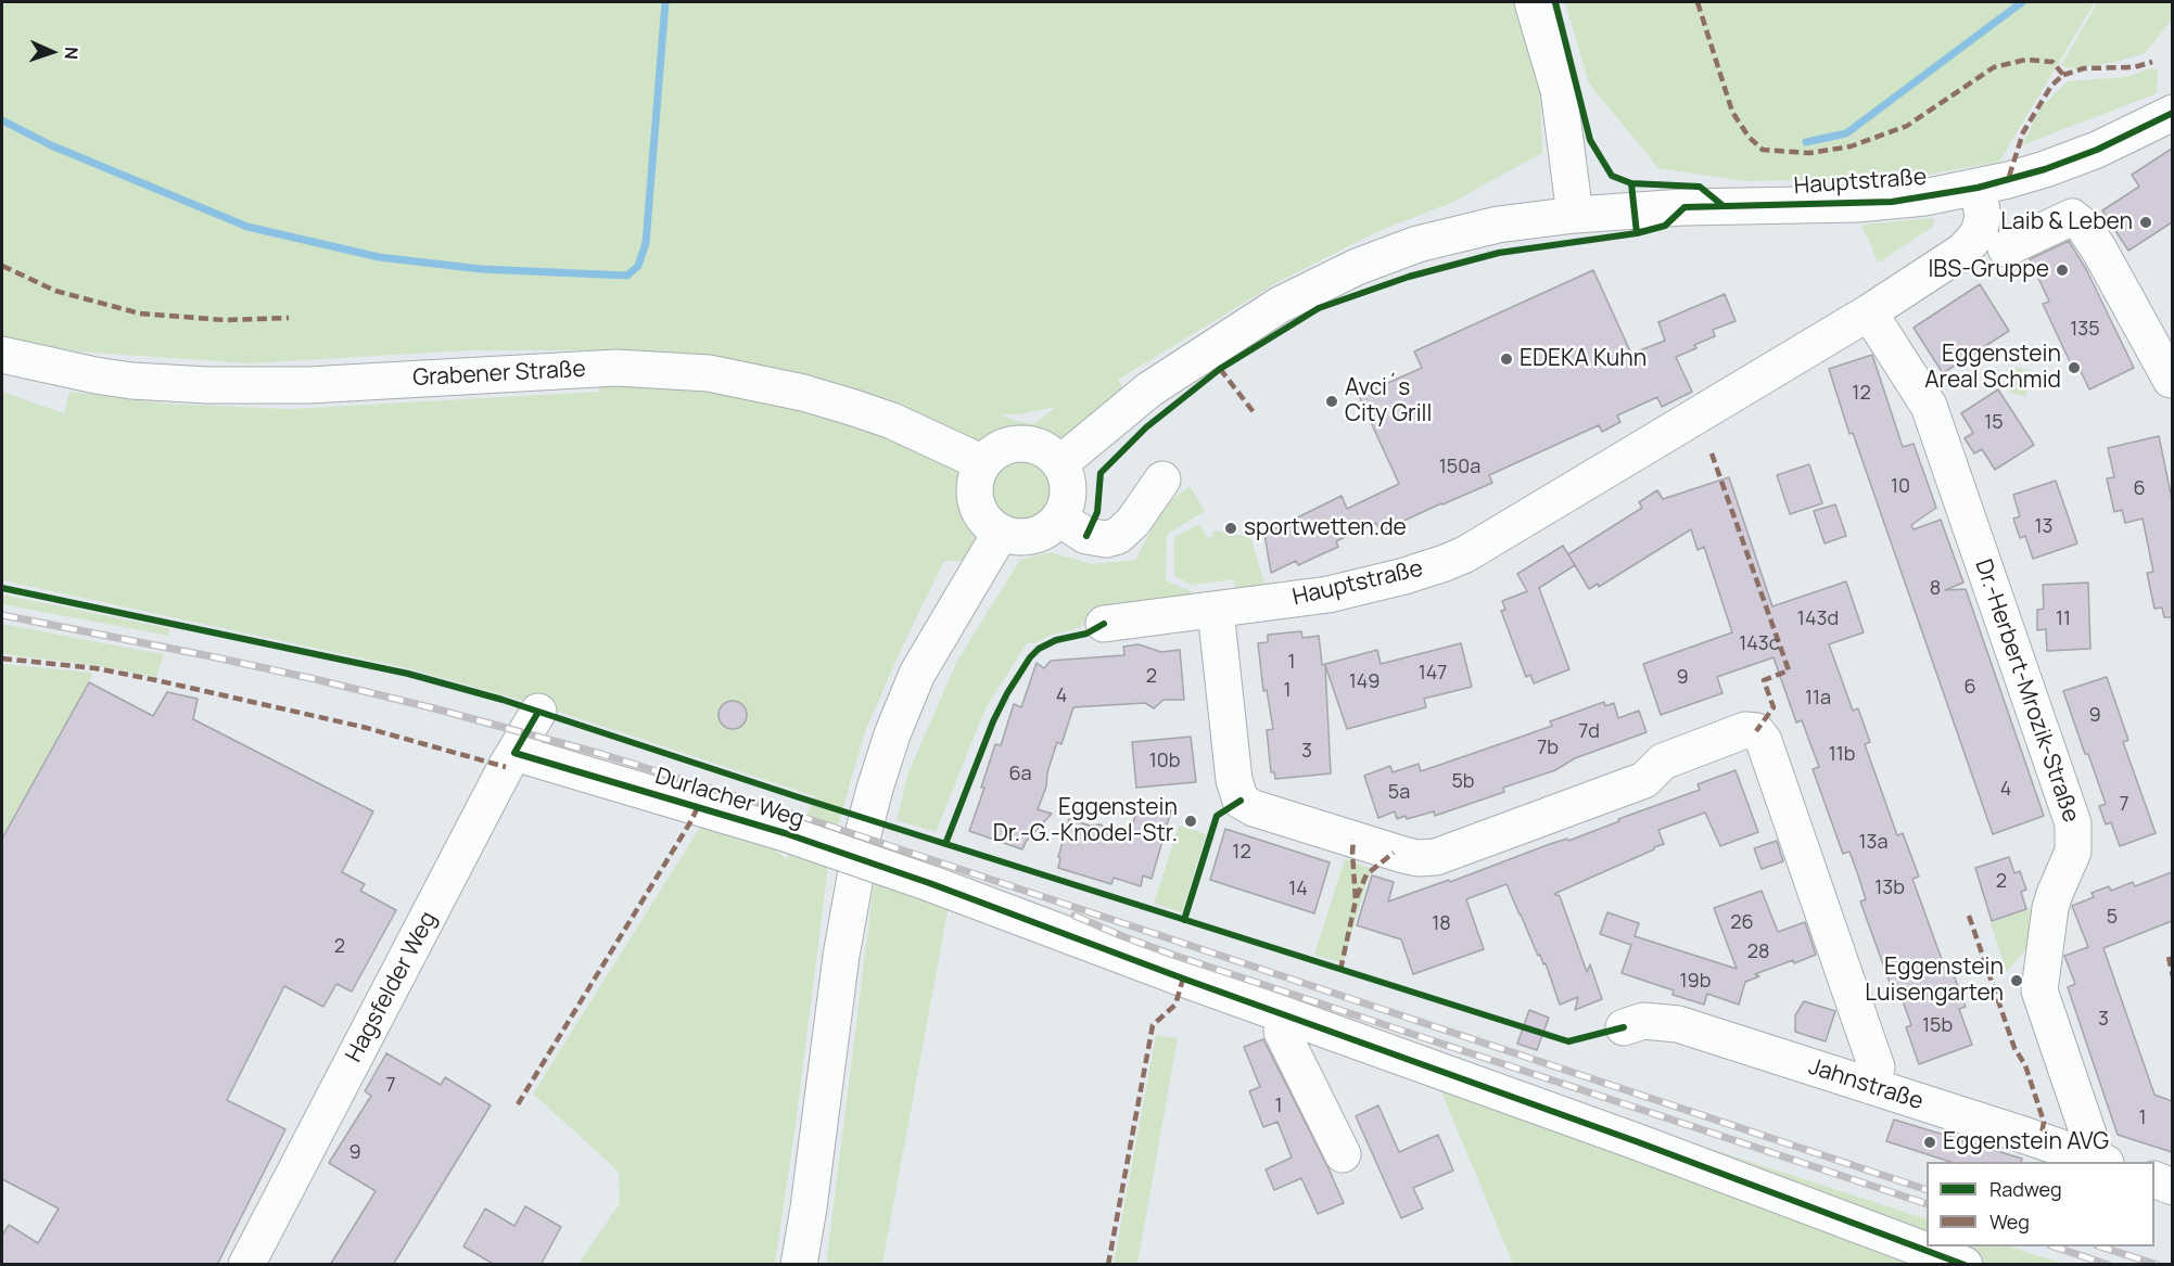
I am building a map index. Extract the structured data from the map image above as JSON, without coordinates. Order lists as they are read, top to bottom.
{
  "streets": {
    "street": [
      "Hauptstraße",
      "Grabener Straße",
      "Dr.-Herbert-Mrozik-Straße",
      "Durlacher Weg",
      "Hagsfelder Weg",
      "Jahnstraße"
    ]
  },
  "crossings": [
    ["Hauptstraße", "Grabener Straße"],
    ["Hauptstraße", "Dr.-Herbert-Mrozik-Straße"],
    ["Dr.-Herbert-Mrozik-Straße", "Jahnstraße"],
    ["Durlacher Weg", "Hagsfelder Weg"]
  ],
  "places": [
    "Laib & Leben",
    "IBS-Gruppe",
    "EDEKA Kuhn",
    "Eggenstein Areal Schmid",
    "Avci´s City Grill",
    "sportwetten.de",
    "Eggenstein Dr.-G.-Knodel-Str.",
    "Eggenstein Luisengarten",
    "Eggenstein AVG"
  ],
  "house_numbers": [
    "135",
    "12",
    "15",
    "150a",
    "10",
    "6",
    "13",
    "8",
    "143d",
    "11",
    "143c",
    "1",
    "147",
    "2",
    "9",
    "149",
    "6",
    "1",
    "4",
    "11a",
    "9",
    "7d",
    "7b",
    "3",
    "11b",
    "10b",
    "6a",
    "5b",
    "4",
    "5a",
    "7",
    "13a",
    "12",
    "2",
    "13b",
    "14",
    "5",
    "26",
    "18",
    "2",
    "28",
    "19b",
    "3",
    "15b",
    "7",
    "1",
    "1",
    "9"
  ],
  "legend": ["Radweg", "Weg"],
  "north": "right"
}
